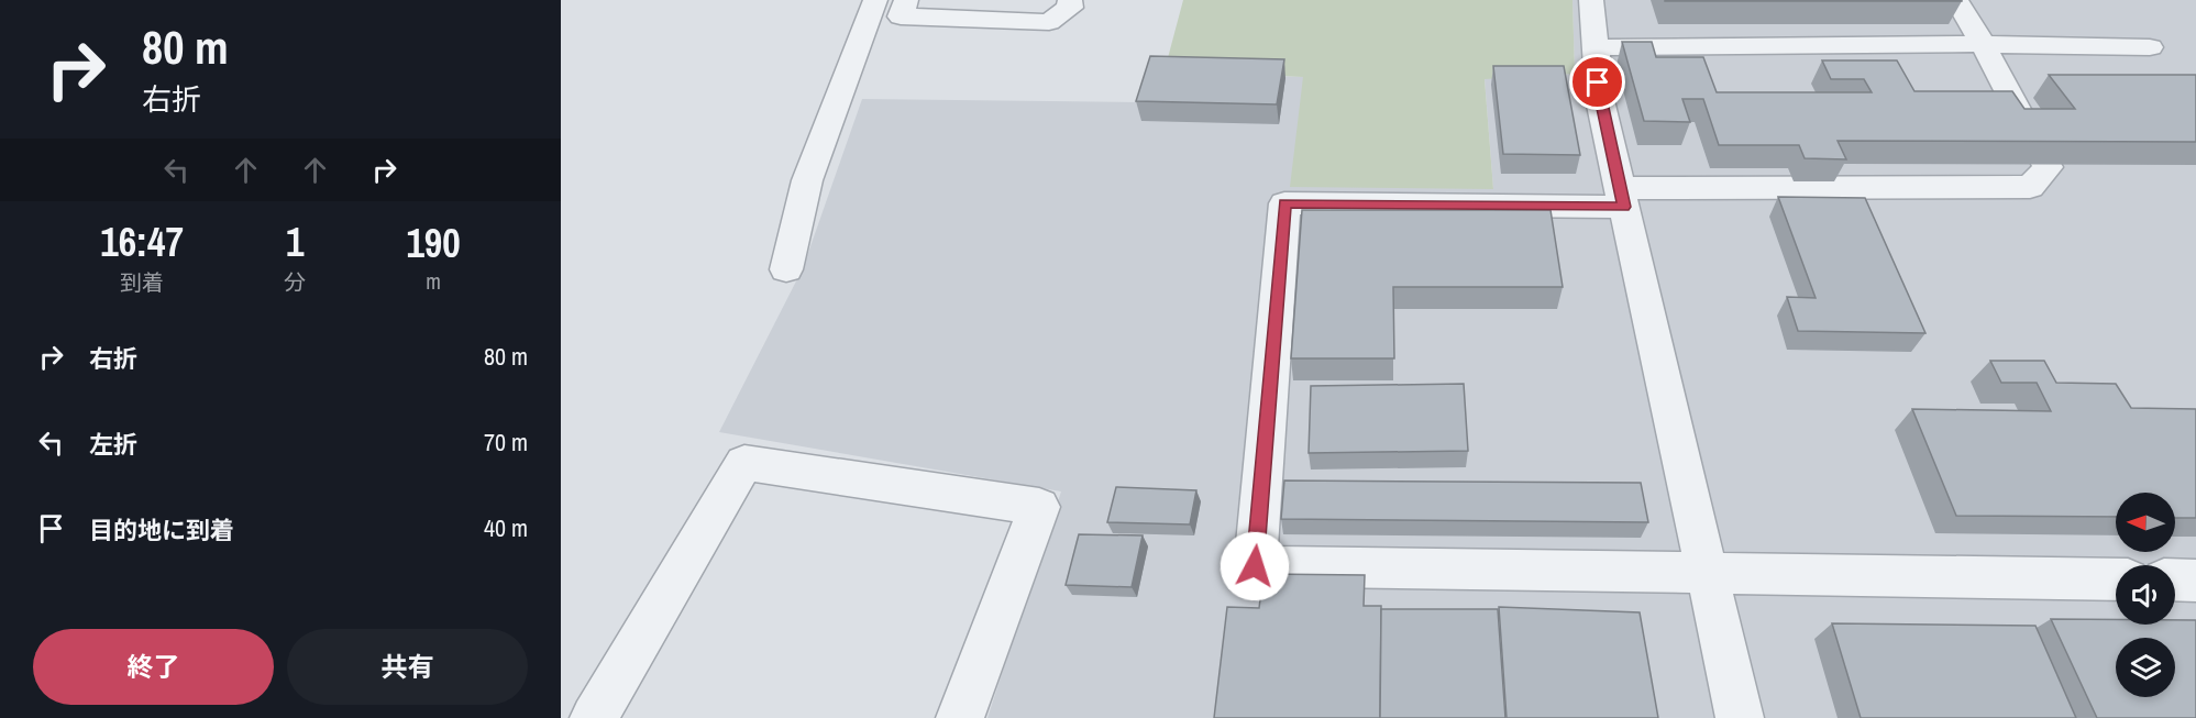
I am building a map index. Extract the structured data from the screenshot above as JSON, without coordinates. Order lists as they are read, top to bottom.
{
  "north": "left",
  "page": {
    "turn": ["80 m", "右折"],
    "eta": [
      "16:47",
      "到着",
      "1",
      "分",
      "190",
      "m"
    ],
    "list": [
      {
        "name": "右折",
        "value": "80 m"
      },
      {
        "name": "左折",
        "value": "70 m"
      },
      {
        "name": "目的地に到着",
        "value": "40 m"
      }
    ],
    "buttons": ["終了", "共有"]
  }
}
